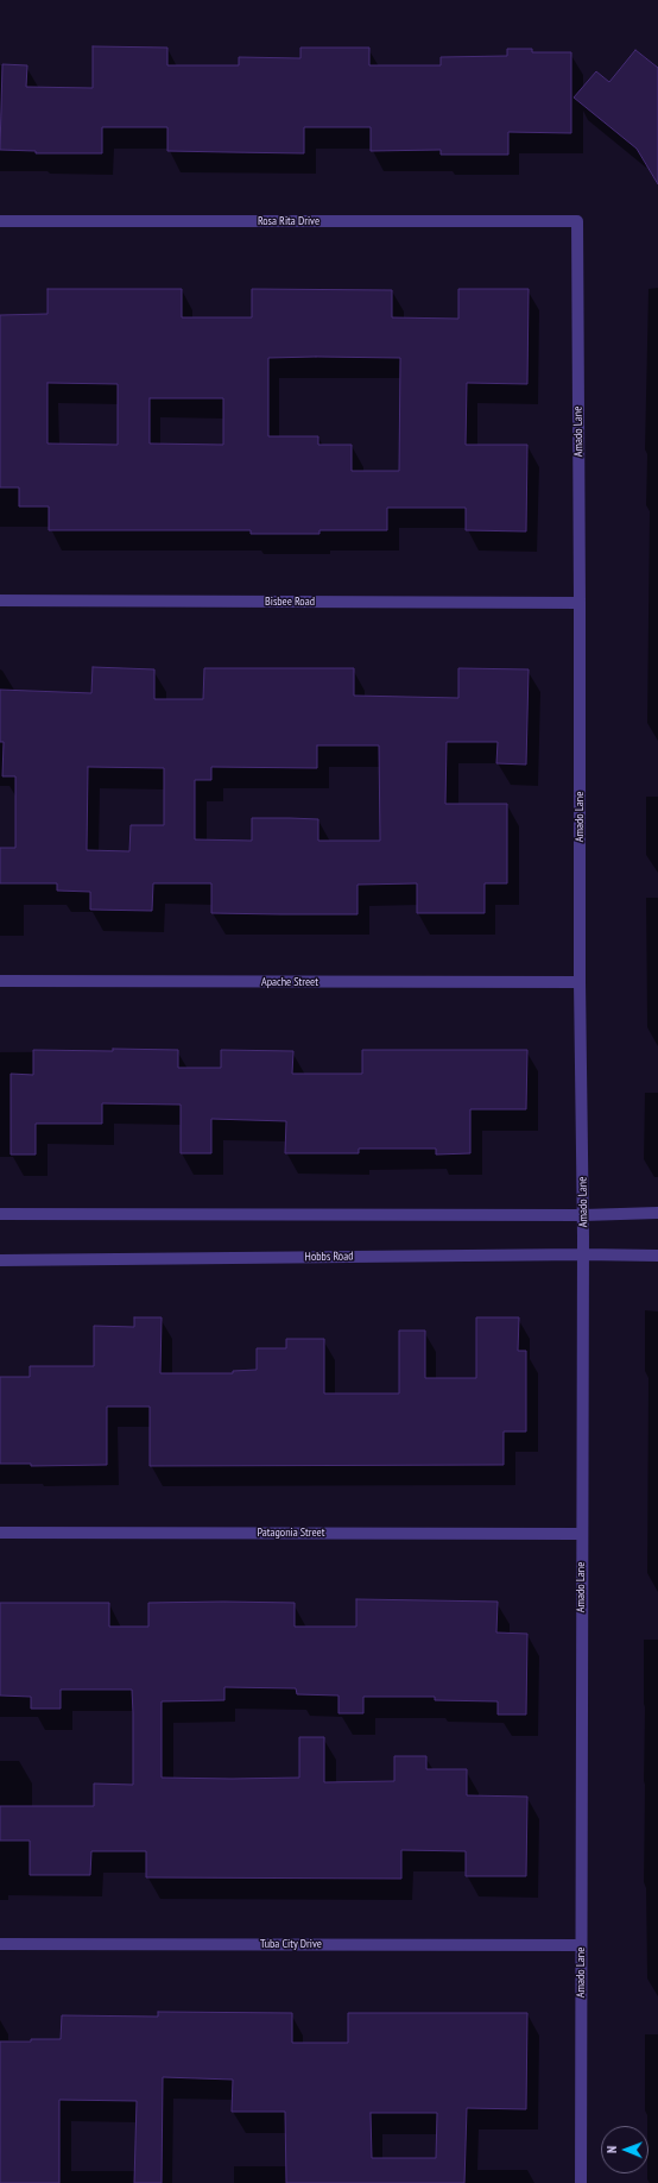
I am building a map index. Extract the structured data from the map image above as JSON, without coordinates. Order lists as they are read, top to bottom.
{
  "streets": {
    "street": [
      "Rosa Rita Drive",
      "Amado Lane",
      "Bisbee Road",
      "Apache Street",
      "Hobbs Road",
      "Patagonia Street",
      "Tuba City Drive"
    ]
  },
  "crossings": [
    ["Rosa Rita Drive", "Amado Lane"],
    ["Amado Lane", "Bisbee Road"],
    ["Amado Lane", "Apache Street"],
    ["Amado Lane", "Hobbs Road"],
    ["Amado Lane", "Patagonia Street"],
    ["Amado Lane", "Tuba City Drive"]
  ],
  "north": "left"
}
